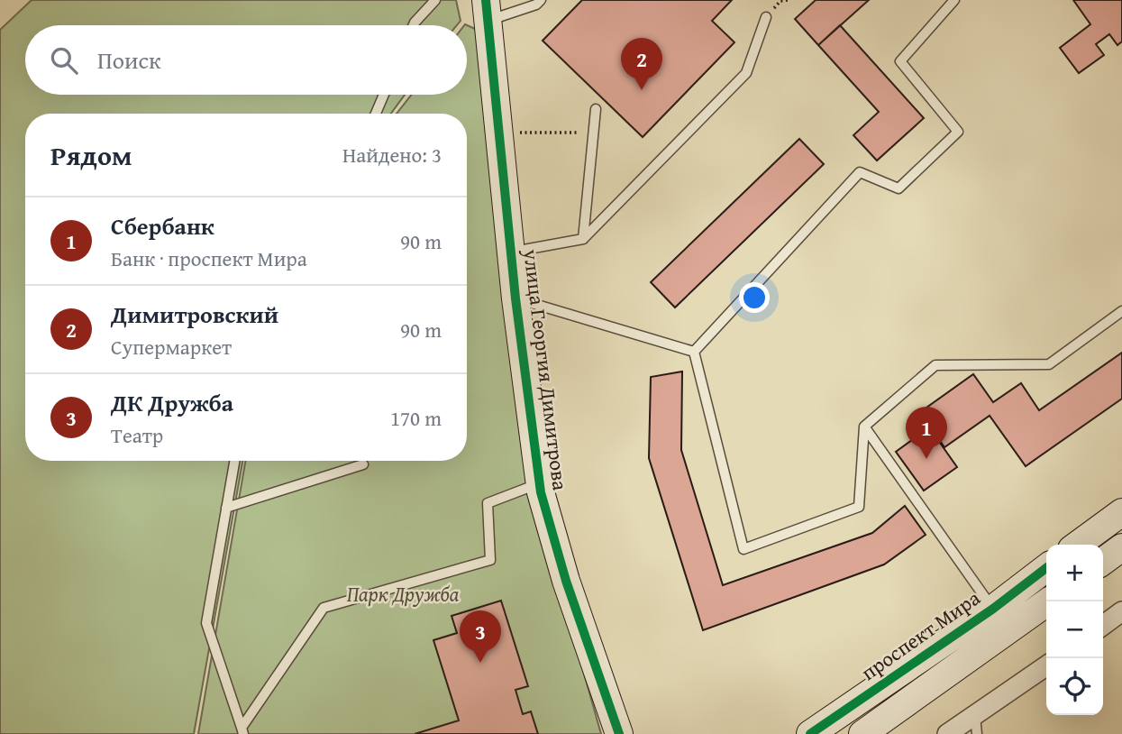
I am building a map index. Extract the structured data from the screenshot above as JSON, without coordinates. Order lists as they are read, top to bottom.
{
  "streets": {
    "street": ["улица Георгия Димитрова", "проспект Мира"]
  },
  "parks": ["Парк Дружба"],
  "page": {
    "search": "Поиск",
    "pins": ["2", "1", "3"],
    "heading": ["Рядом", "Найдено: 3"],
    "list": [
      {
        "mark": "1",
        "name": "Сбербанк",
        "note": "Банк · проспект Мира",
        "value": "90 m"
      },
      {
        "mark": "2",
        "name": "Димитровский",
        "note": "Супермаркет",
        "value": "90 m"
      },
      {
        "mark": "3",
        "name": "ДК Дружба",
        "note": "Театр",
        "value": "170 m"
      }
    ],
    "map_buttons": ["+", "−"]
  }
}
